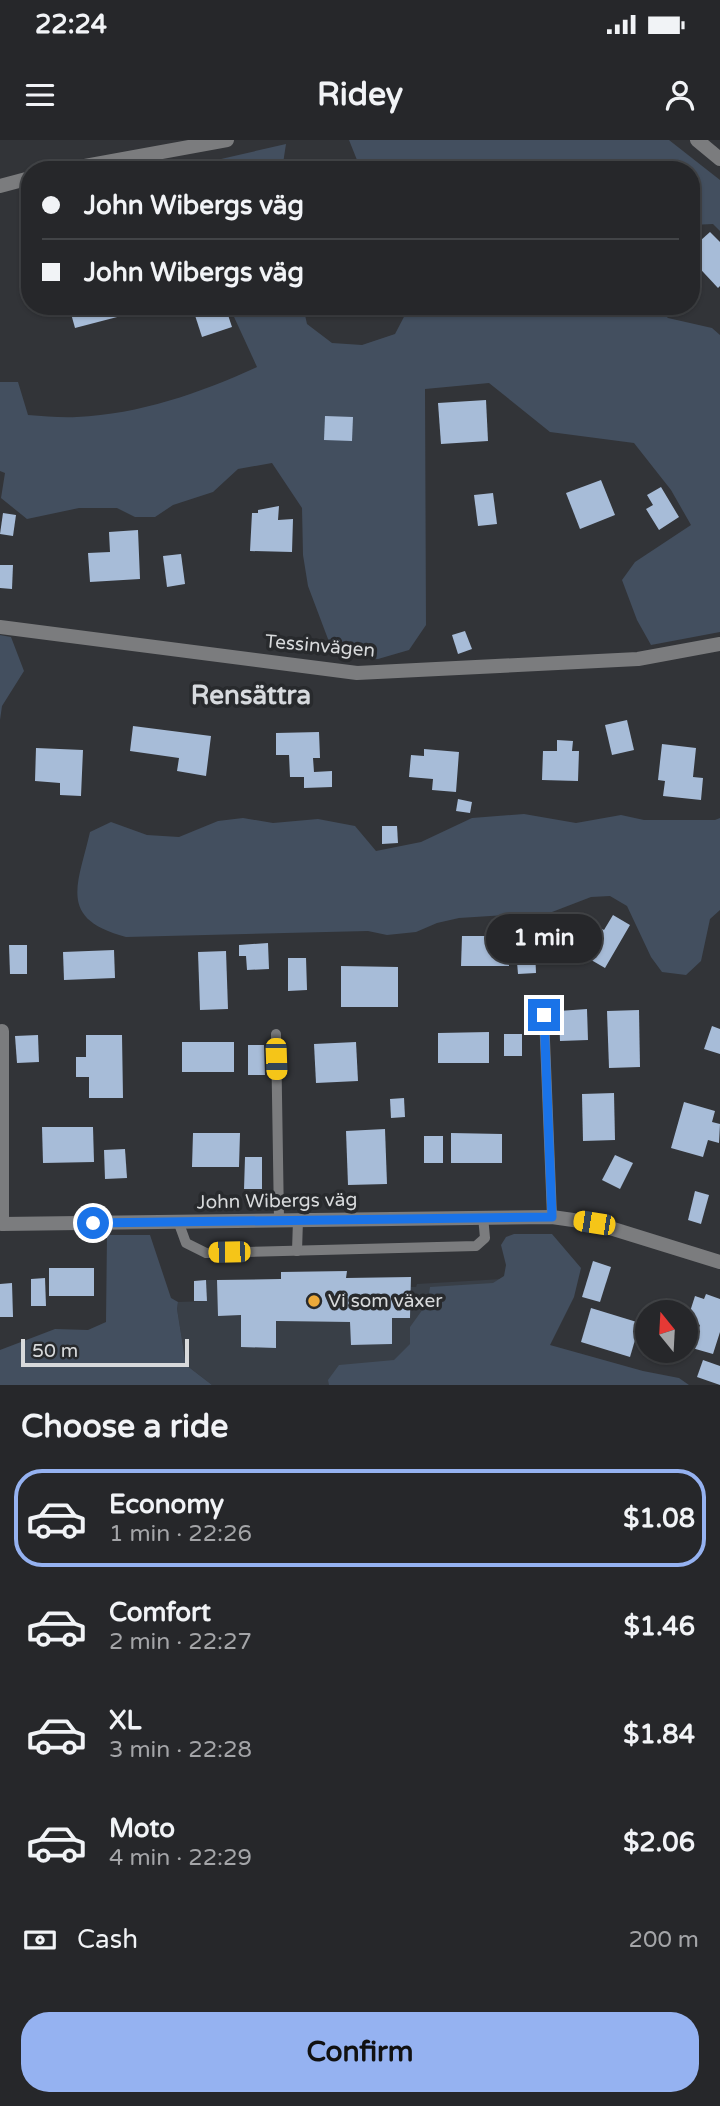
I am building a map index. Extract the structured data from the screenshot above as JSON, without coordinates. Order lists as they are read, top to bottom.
{
  "streets": {
    "street": ["Tessinvägen", "John Wibergs väg"]
  },
  "districts": ["Rensättra"],
  "places": ["Vi som växer"],
  "scale_bar": "50 m",
  "north": "top",
  "page": {
    "status": "22:24",
    "header": "Ridey",
    "banner": ["John Wibergs väg", "John Wibergs väg"],
    "bubble": "1 min",
    "scale": "50 m",
    "heading": "Choose a ride",
    "list": [
      {
        "name": "Economy",
        "note": "1 min · 22:26",
        "value": "$1.08"
      },
      {
        "name": "Comfort",
        "note": "2 min · 22:27",
        "value": "$1.46"
      },
      {
        "name": "XL",
        "note": "3 min · 22:28",
        "value": "$1.84"
      },
      {
        "name": "Moto",
        "note": "4 min · 22:29",
        "value": "$2.06"
      }
    ],
    "pay": ["Cash", "200 m"],
    "buttons": "Confirm"
  }
}
